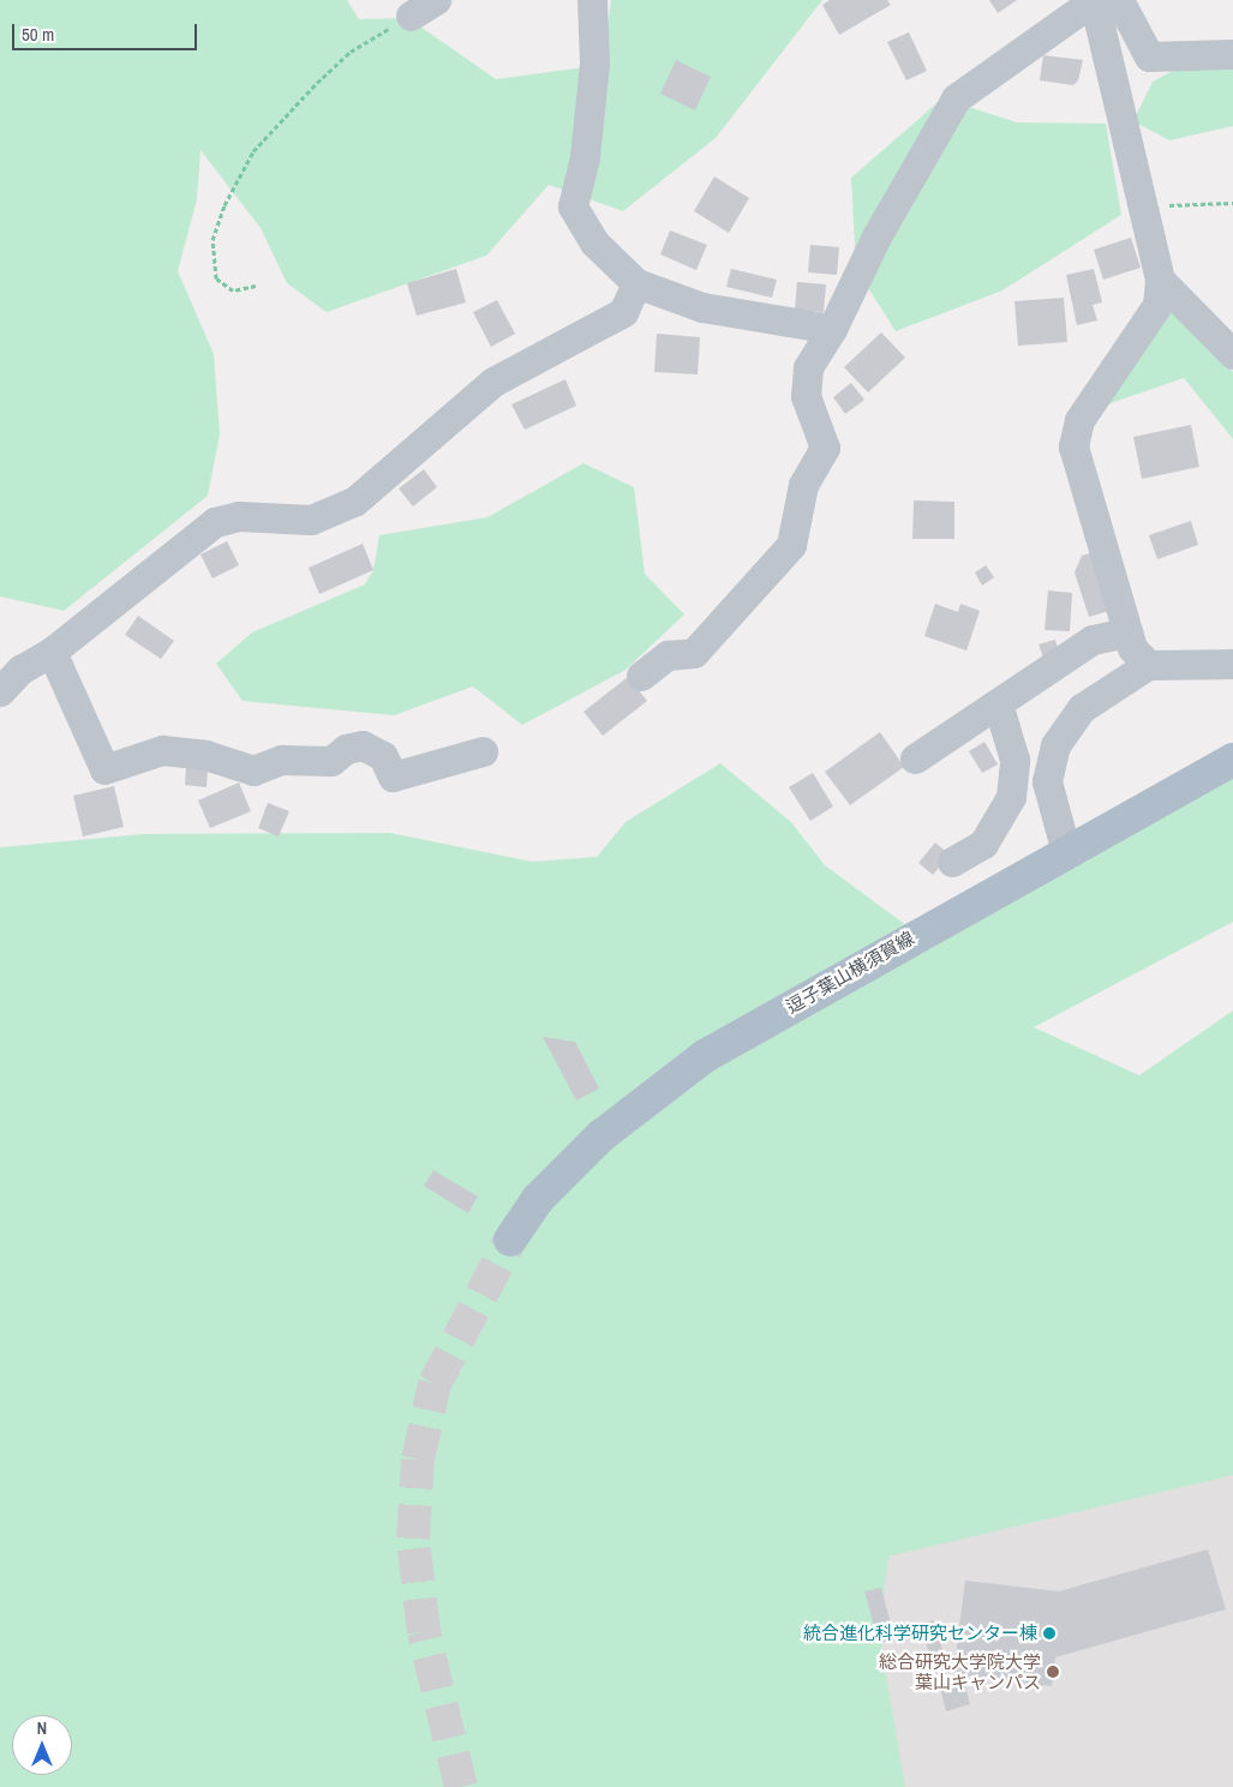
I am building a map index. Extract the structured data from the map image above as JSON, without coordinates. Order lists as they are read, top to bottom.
{
  "streets": {
    "main road": ["逗子葉山横須賀線"]
  },
  "places": ["統合進化科学研究センター棟", "総合研究大学院大学 葉山キャンパス"],
  "scale_bar": "50 m",
  "north": "top"
}
